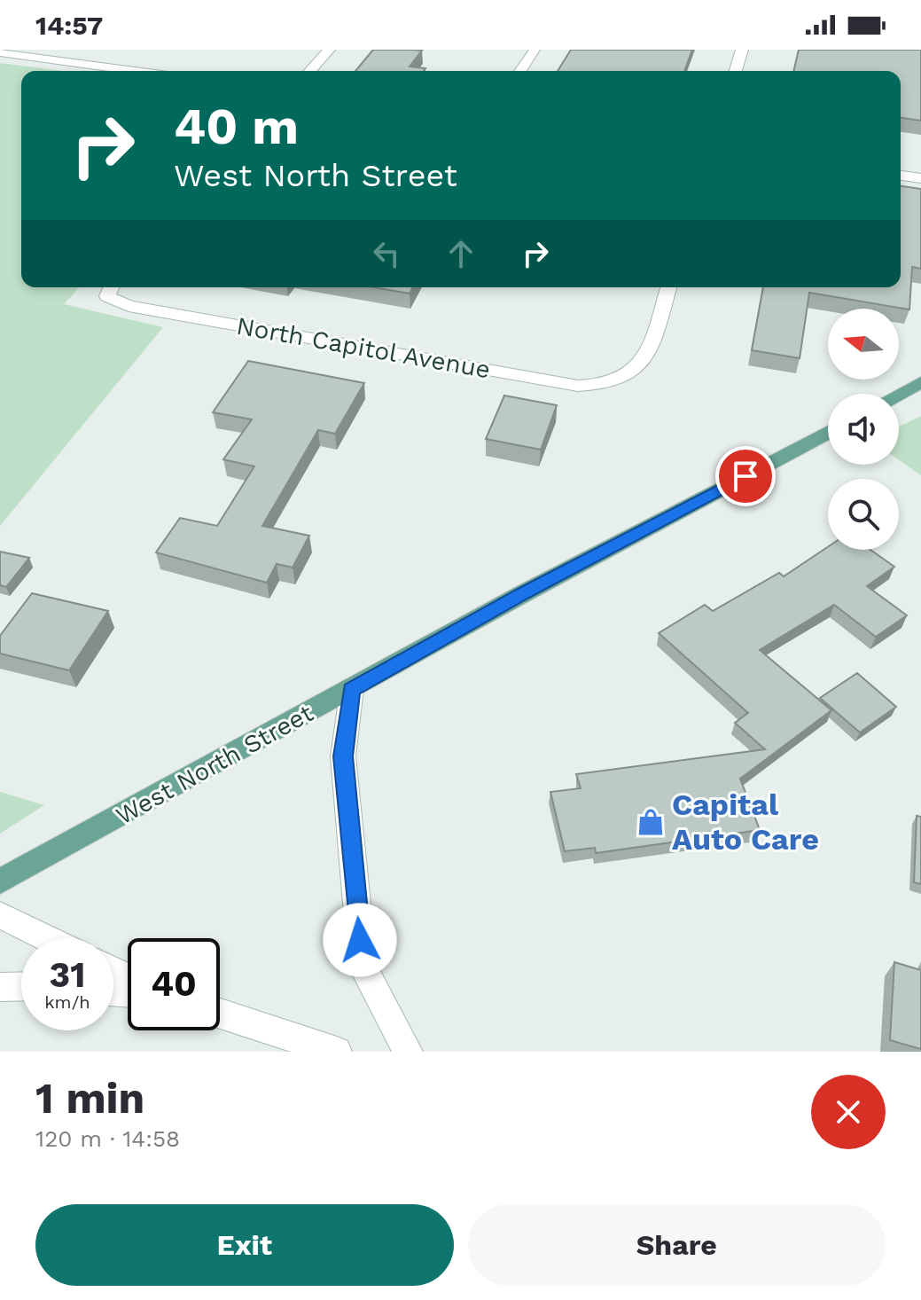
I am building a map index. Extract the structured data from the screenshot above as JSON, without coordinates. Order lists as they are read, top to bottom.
{
  "streets": {
    "main road": ["West North Street"],
    "street": ["North Capitol Avenue"]
  },
  "places": {
    "shop": ["Capital Auto Care"]
  },
  "north": "left",
  "page": {
    "status": "14:57",
    "turn": ["40 m", "West North Street"],
    "speed": "31 km/h",
    "limit": "40",
    "heading": ["1 min", "120 m · 14:58"],
    "buttons": ["Exit", "Share"]
  }
}
